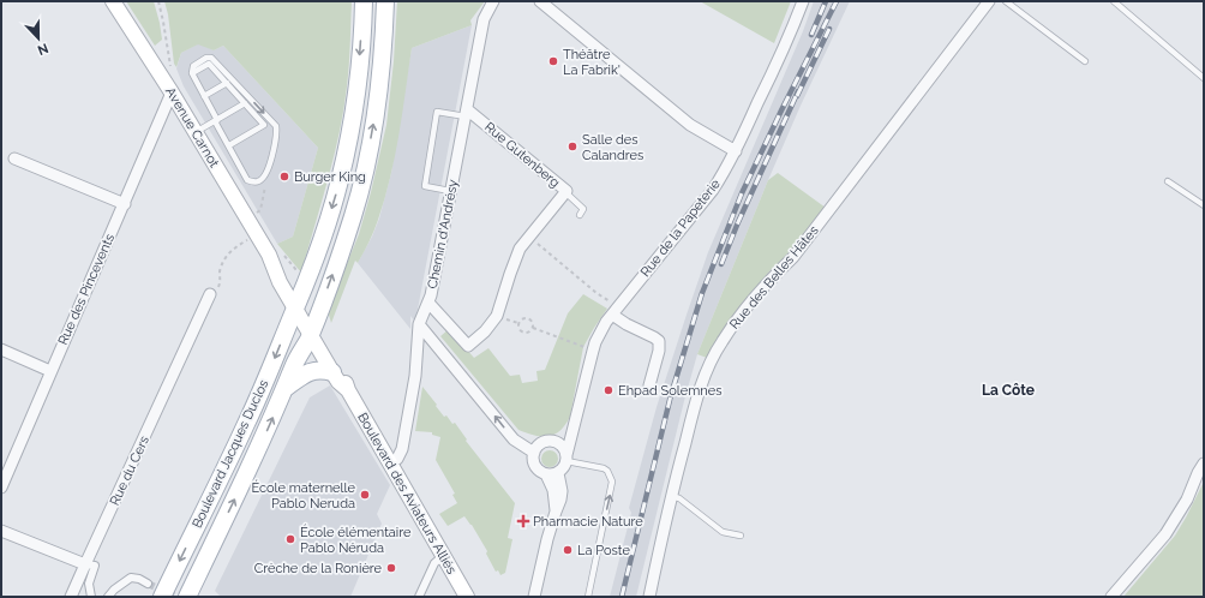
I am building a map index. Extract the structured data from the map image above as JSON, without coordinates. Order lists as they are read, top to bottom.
{
  "streets": {
    "main road": ["Avenue Carnot", "Boulevard Jacques Duclos", "Boulevard des Aviateurs Alliés"],
    "street": [
      "Rue Gutenberg",
      "Rue de la Papeterie",
      "Chemin d'Andrésy",
      "Rue des Belles Hâtes",
      "Rue des Pincevents",
      "Rue du Cers"
    ]
  },
  "crossings": [
    ["Avenue Carnot", "Rue des Pincevents"],
    ["Avenue Carnot", "Boulevard Jacques Duclos"],
    ["Avenue Carnot", "Boulevard des Aviateurs Alliés"],
    ["Rue Gutenberg", "Chemin d'Andrésy"],
    ["Chemin d'Andrésy", "Boulevard des Aviateurs Alliés"],
    ["Boulevard Jacques Duclos", "Boulevard des Aviateurs Alliés"]
  ],
  "districts": ["La Côte"],
  "places": {
    "other": [
      "Théâtre La Fabrik'",
      "Salle des Calandres",
      "Burger King",
      "Ehpad Solemnes",
      "École maternelle Pablo Neruda",
      "École élémentaire Pablo Néruda",
      "La Poste",
      "Crèche de la Ronière"
    ],
    "health": ["Pharmacie Nature"]
  },
  "north": "bottom"
}
